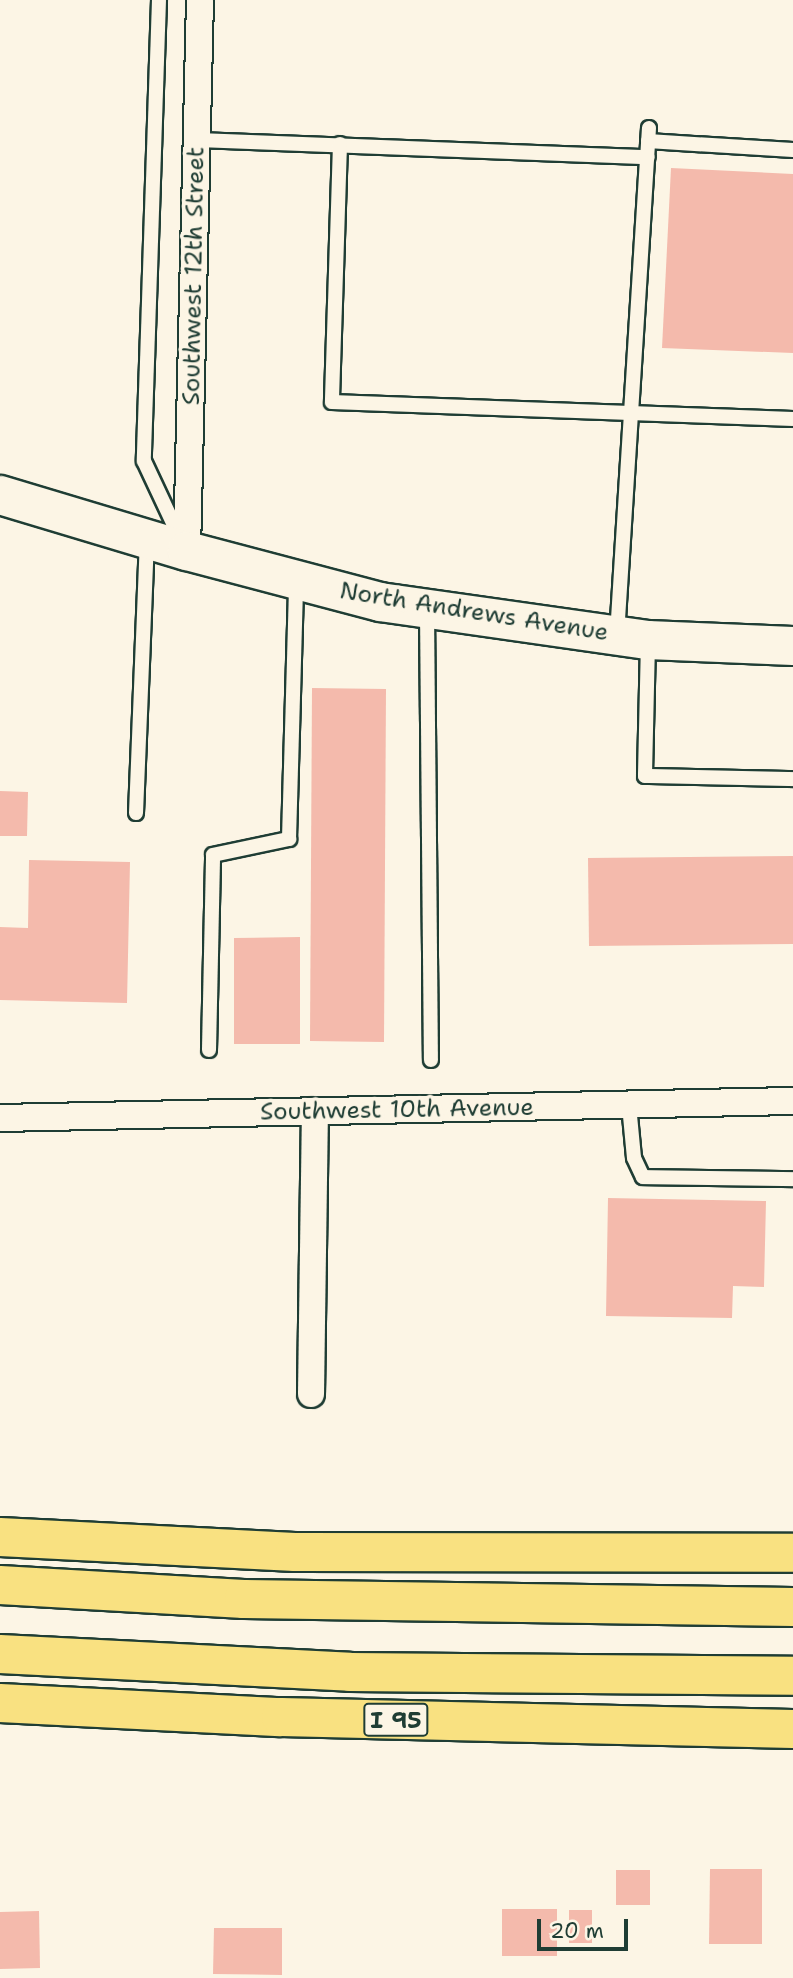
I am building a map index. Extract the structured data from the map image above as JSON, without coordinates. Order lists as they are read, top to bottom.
{
  "streets": {
    "highway": ["I 95"],
    "main road": ["North Andrews Avenue"],
    "street": ["Southwest 12th Street", "Southwest 10th Avenue"]
  },
  "crossings": [
    ["Southwest 12th Street", "North Andrews Avenue"]
  ],
  "scale_bar": "20 m"
}
